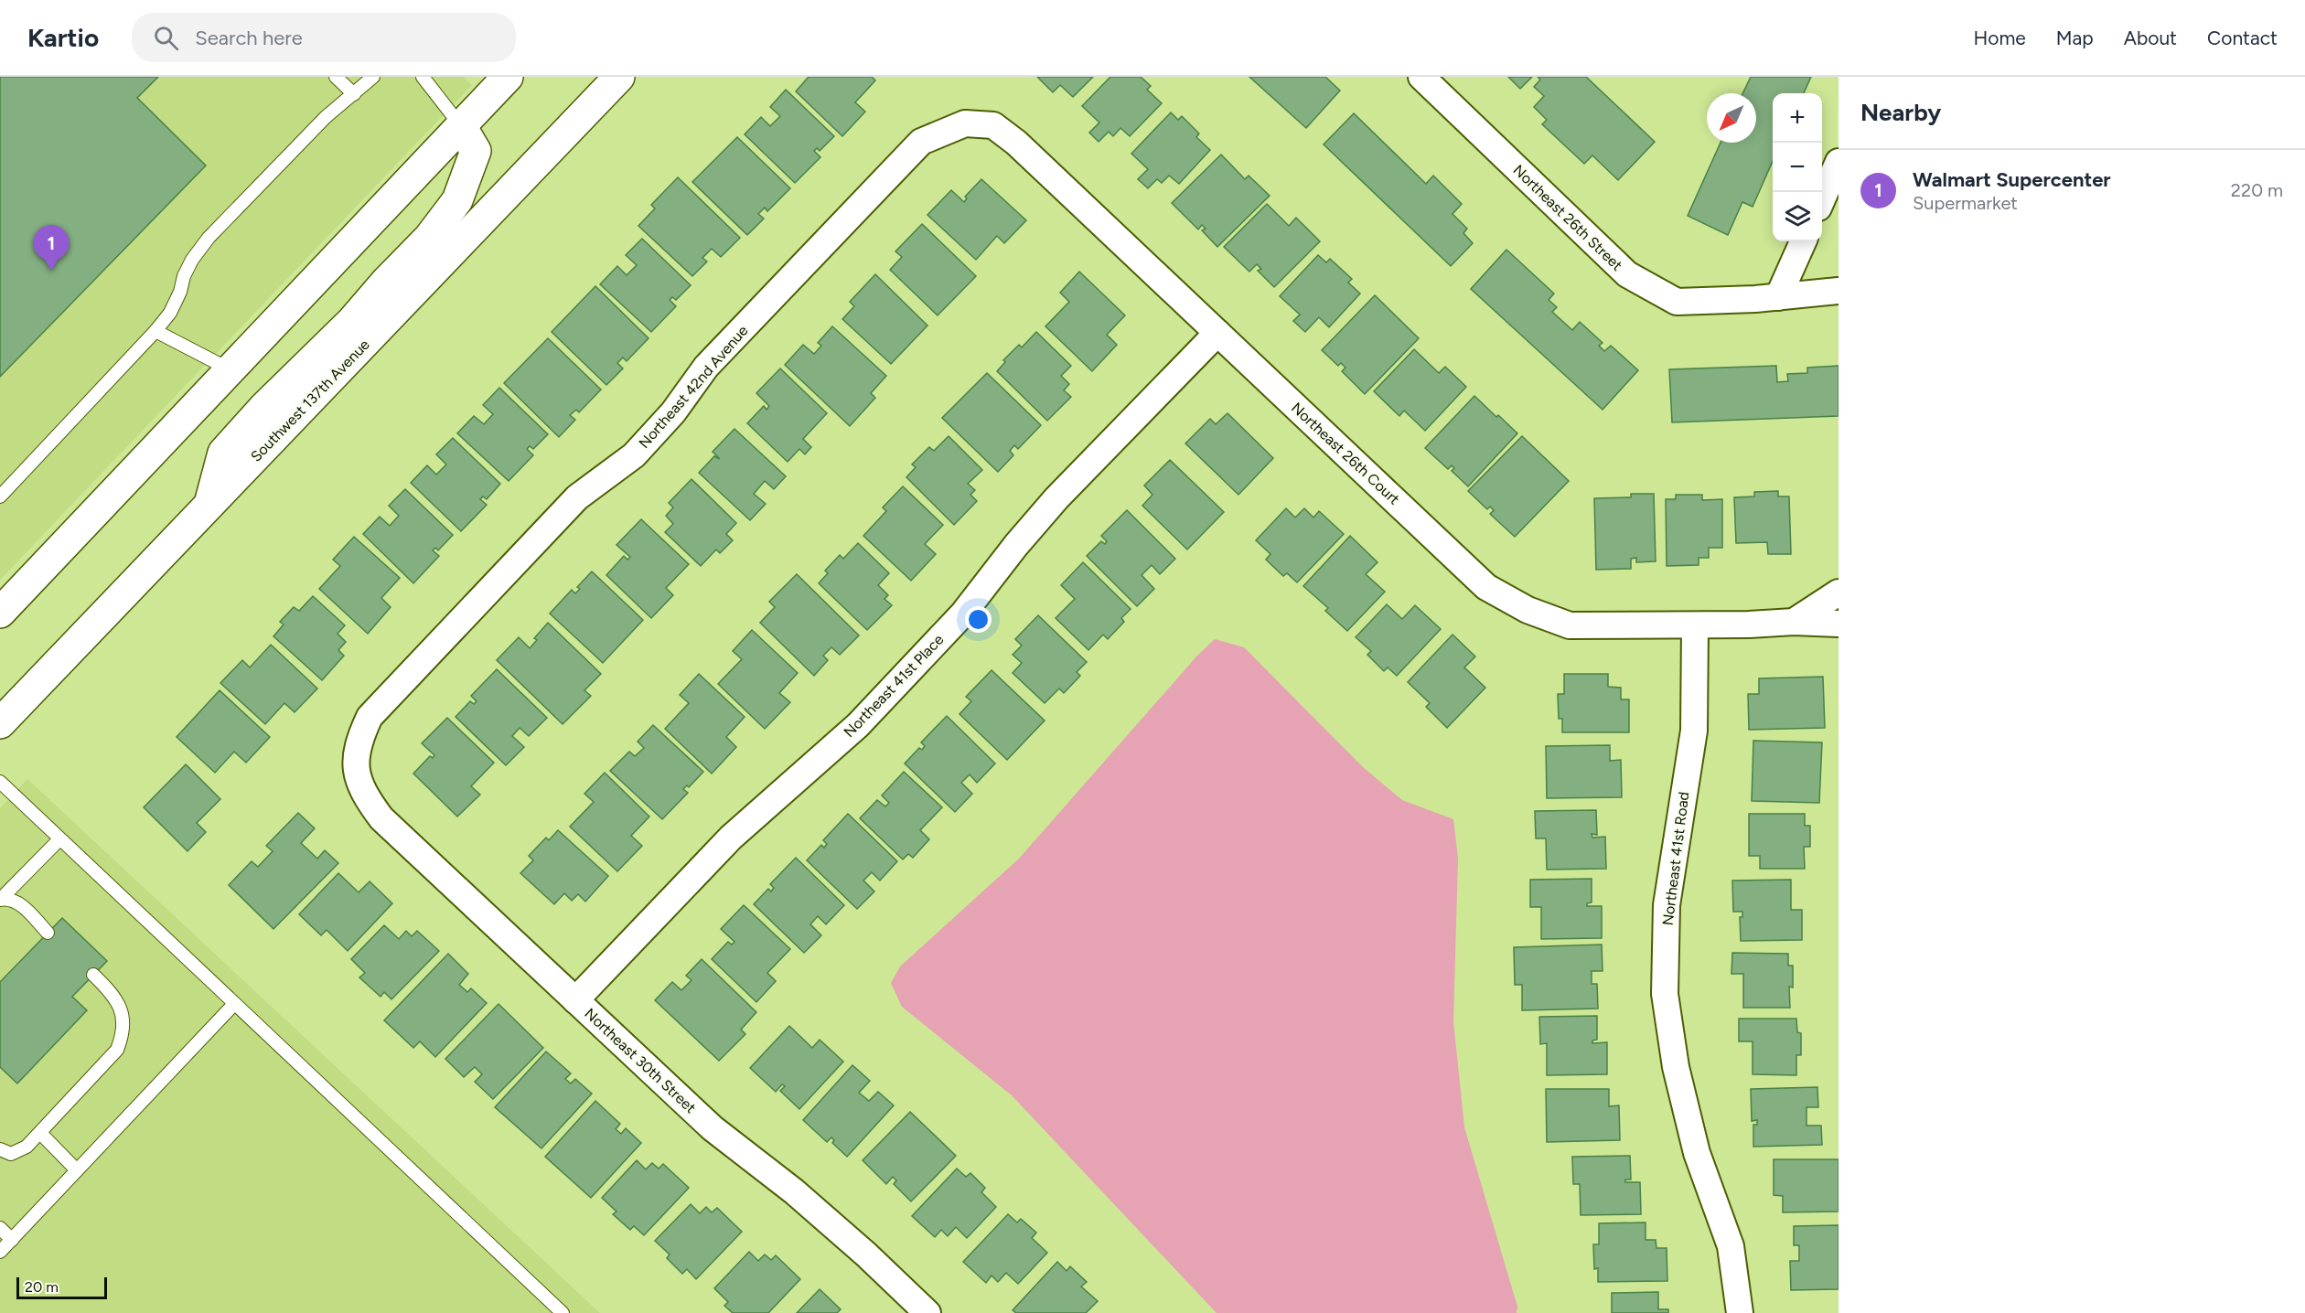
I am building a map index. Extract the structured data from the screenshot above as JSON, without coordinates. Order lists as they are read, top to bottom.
{
  "streets": {
    "main road": ["Southwest 137th Avenue"],
    "street": [
      "Northeast 26th Street",
      "Northeast 42nd Avenue",
      "Northeast 26th Court",
      "Northeast 41st Place",
      "Northeast 41st Road",
      "Northeast 30th Street"
    ]
  },
  "crossings": [
    ["Northeast 42nd Avenue", "Northeast 26th Court"],
    ["Northeast 42nd Avenue", "Northeast 30th Street"],
    ["Northeast 26th Court", "Northeast 41st Place"],
    ["Northeast 26th Court", "Northeast 41st Road"],
    ["Northeast 41st Place", "Northeast 30th Street"]
  ],
  "scale_bar": "20 m",
  "north": "bottom left",
  "page": {
    "header": "Kartio",
    "search": "Search here",
    "nav": [
      "Home",
      "Map",
      "About",
      "Contact"
    ],
    "heading": "Nearby",
    "map_buttons": ["+", "−"],
    "list": [
      {
        "mark": "1",
        "name": "Walmart Supercenter",
        "note": "Supermarket",
        "value": "220 m"
      }
    ],
    "pins": "1",
    "scale": "20 m"
  }
}
